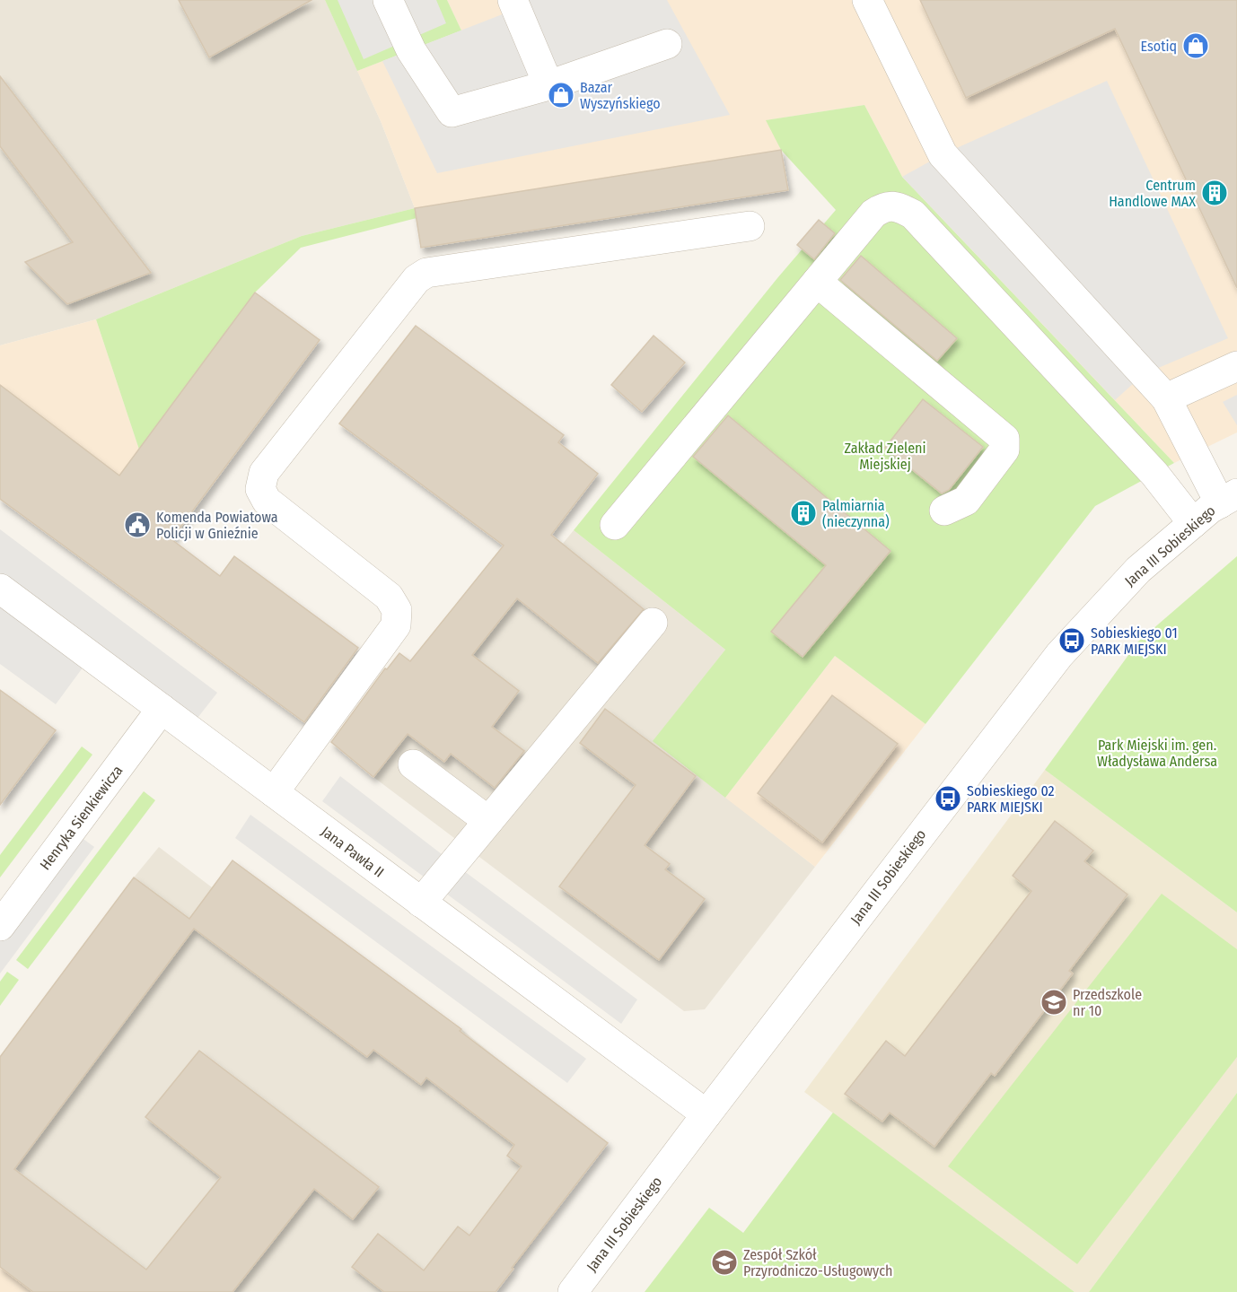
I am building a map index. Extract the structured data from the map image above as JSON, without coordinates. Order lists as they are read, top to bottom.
{
  "streets": {
    "street": ["Jana III Sobieskiego", "Henryka Sienkiewicza", "Jana Pawła II"]
  },
  "crossings": [
    ["Jana III Sobieskiego", "Jana Pawła II"],
    ["Henryka Sienkiewicza", "Jana Pawła II"]
  ],
  "parks": ["Zakład Zieleni Miejskiej", "Park Miejski im. gen. Władysława Andersa"],
  "places": {
    "shop": ["Esotiq", "Bazar Wyszyńskiego"],
    "building": ["Centrum Handlowe MAX", "Palmiarnia (nieczynna)"],
    "public building": ["Komenda Powiatowa Policji w Gnieźnie"],
    "bus stop": ["Sobieskiego 01 PARK MIEJSKI", "Sobieskiego 02 PARK MIEJSKI"],
    "school or university": ["Przedszkole nr 10", "Zespół Szkół Przyrodniczo-Usługowych"]
  }
}
